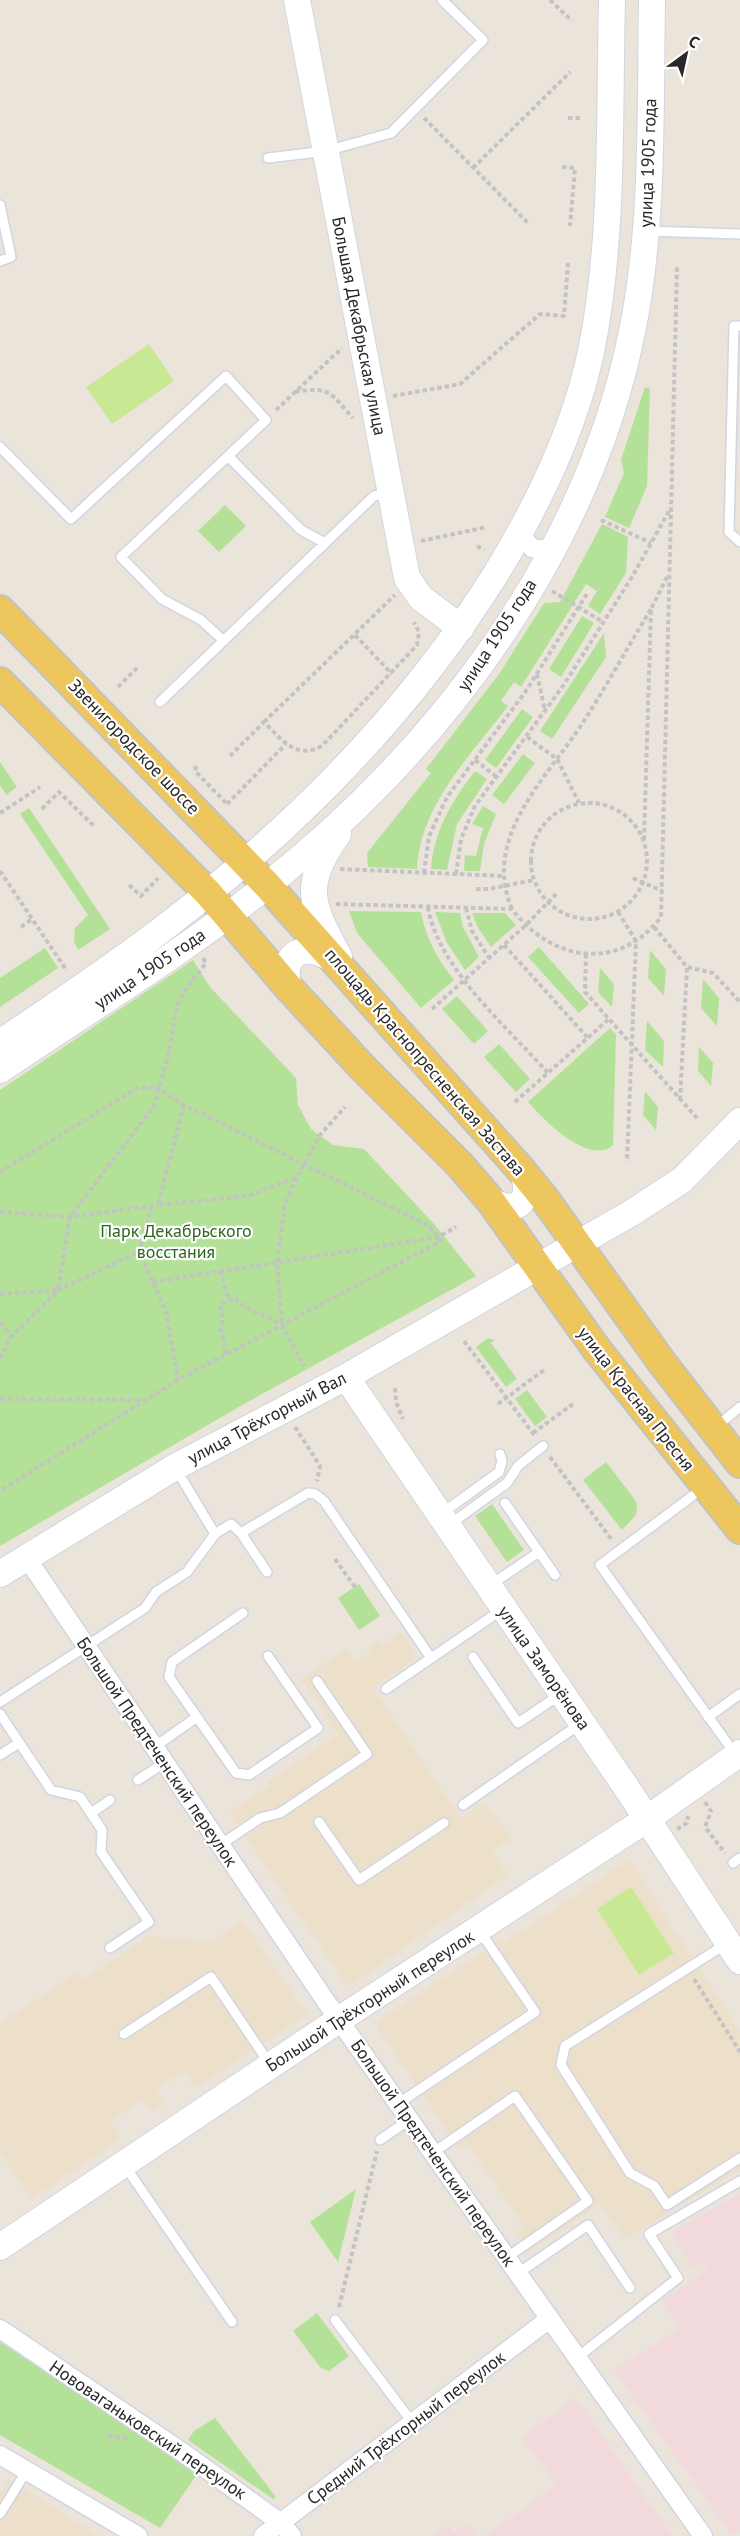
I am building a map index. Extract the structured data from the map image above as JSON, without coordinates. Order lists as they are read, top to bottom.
{
  "streets": {
    "main road": [
      "улица 1905 года",
      "Большая Декабрьская улица",
      "Звенигородское шоссе",
      "площадь Краснопресненская Застава",
      "улица Красная Пресня",
      "улица Трёхгорный Вал",
      "улица Заморёнова",
      "Большой Трёхгорный переулок"
    ],
    "street": ["Большой Предтеченский переулок", "Средний Трёхгорный переулок", "Нововаганьковский переулок"]
  },
  "crossings": [
    ["улица 1905 года", "Большая Декабрьская улица"],
    ["улица 1905 года", "Звенигородское шоссе"],
    ["улица 1905 года", "площадь Краснопресненская Застава"],
    ["Звенигородское шоссе", "площадь Краснопресненская Застава"],
    ["площадь Краснопресненская Застава", "улица Трёхгорный Вал"],
    ["улица Красная Пресня", "улица Трёхгорный Вал"],
    ["улица Трёхгорный Вал", "улица Заморёнова"],
    ["улица Трёхгорный Вал", "Большой Предтеченский переулок"],
    ["улица Заморёнова", "Большой Трёхгорный переулок"],
    ["Большой Предтеченский переулок", "Большой Трёхгорный переулок"],
    ["Большой Предтеченский переулок", "Средний Трёхгорный переулок"],
    ["Средний Трёхгорный переулок", "Нововаганьковский переулок"]
  ],
  "parks": ["Парк Декабрьского восстания"],
  "north": "top right"
}
